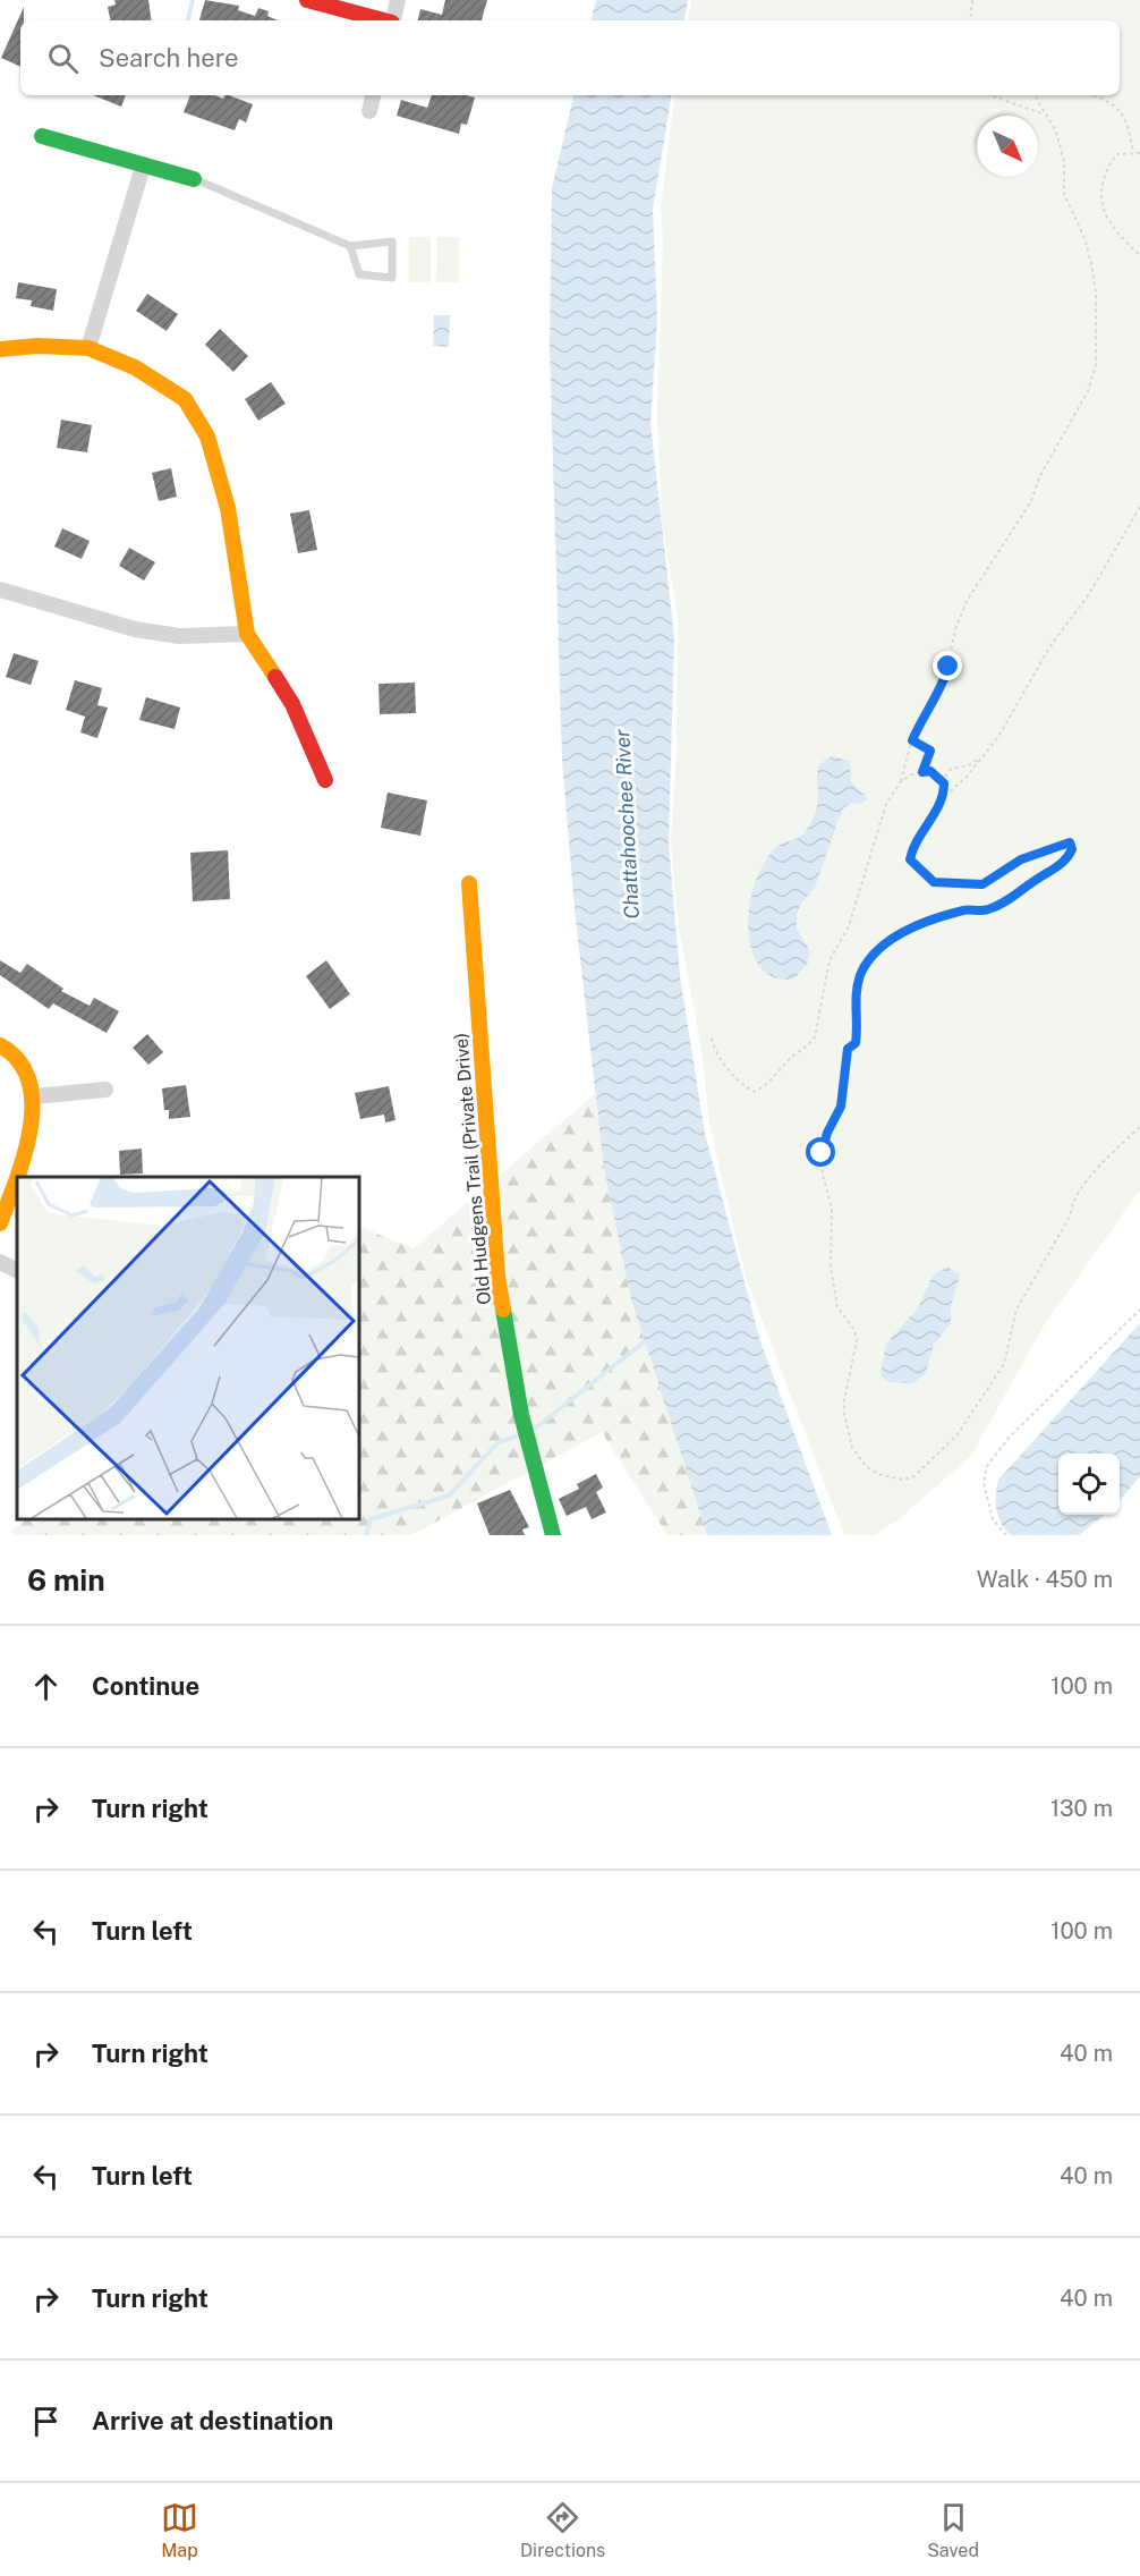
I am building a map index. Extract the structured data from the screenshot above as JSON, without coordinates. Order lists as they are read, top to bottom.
{
  "streets": {
    "street": ["Old Hudgens Trail (Private Drive)"]
  },
  "water": ["Chattahoochee River"],
  "north": "bottom right",
  "page": {
    "search": "Search here",
    "heading": ["6 min", "Walk · 450 m"],
    "list": [
      ["Continue", "100 m"],
      ["Turn right", "130 m"],
      ["Turn left", "100 m"],
      ["Turn right", "40 m"],
      ["Turn left", "40 m"],
      ["Turn right", "40 m"],
      "Arrive at destination"
    ],
    "nav": ["Map", "Directions", "Saved"]
  }
}
